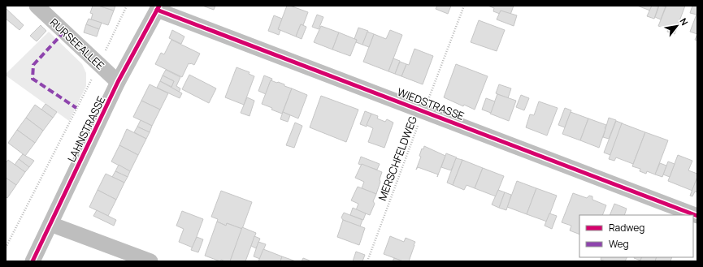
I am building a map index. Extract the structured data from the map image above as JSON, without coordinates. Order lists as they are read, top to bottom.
{
  "streets": {
    "street": ["RURSEEALLEE", "WIEDSTRASSE", "LAHNSTRASSE"],
    "path": ["MERSCHFELDWEG"]
  },
  "crossings": [
    ["RURSEEALLEE", "LAHNSTRASSE"],
    ["WIEDSTRASSE", "LAHNSTRASSE"],
    ["WIEDSTRASSE", "MERSCHFELDWEG"]
  ],
  "legend": ["Radweg", "Weg"],
  "north": "top right"
}
